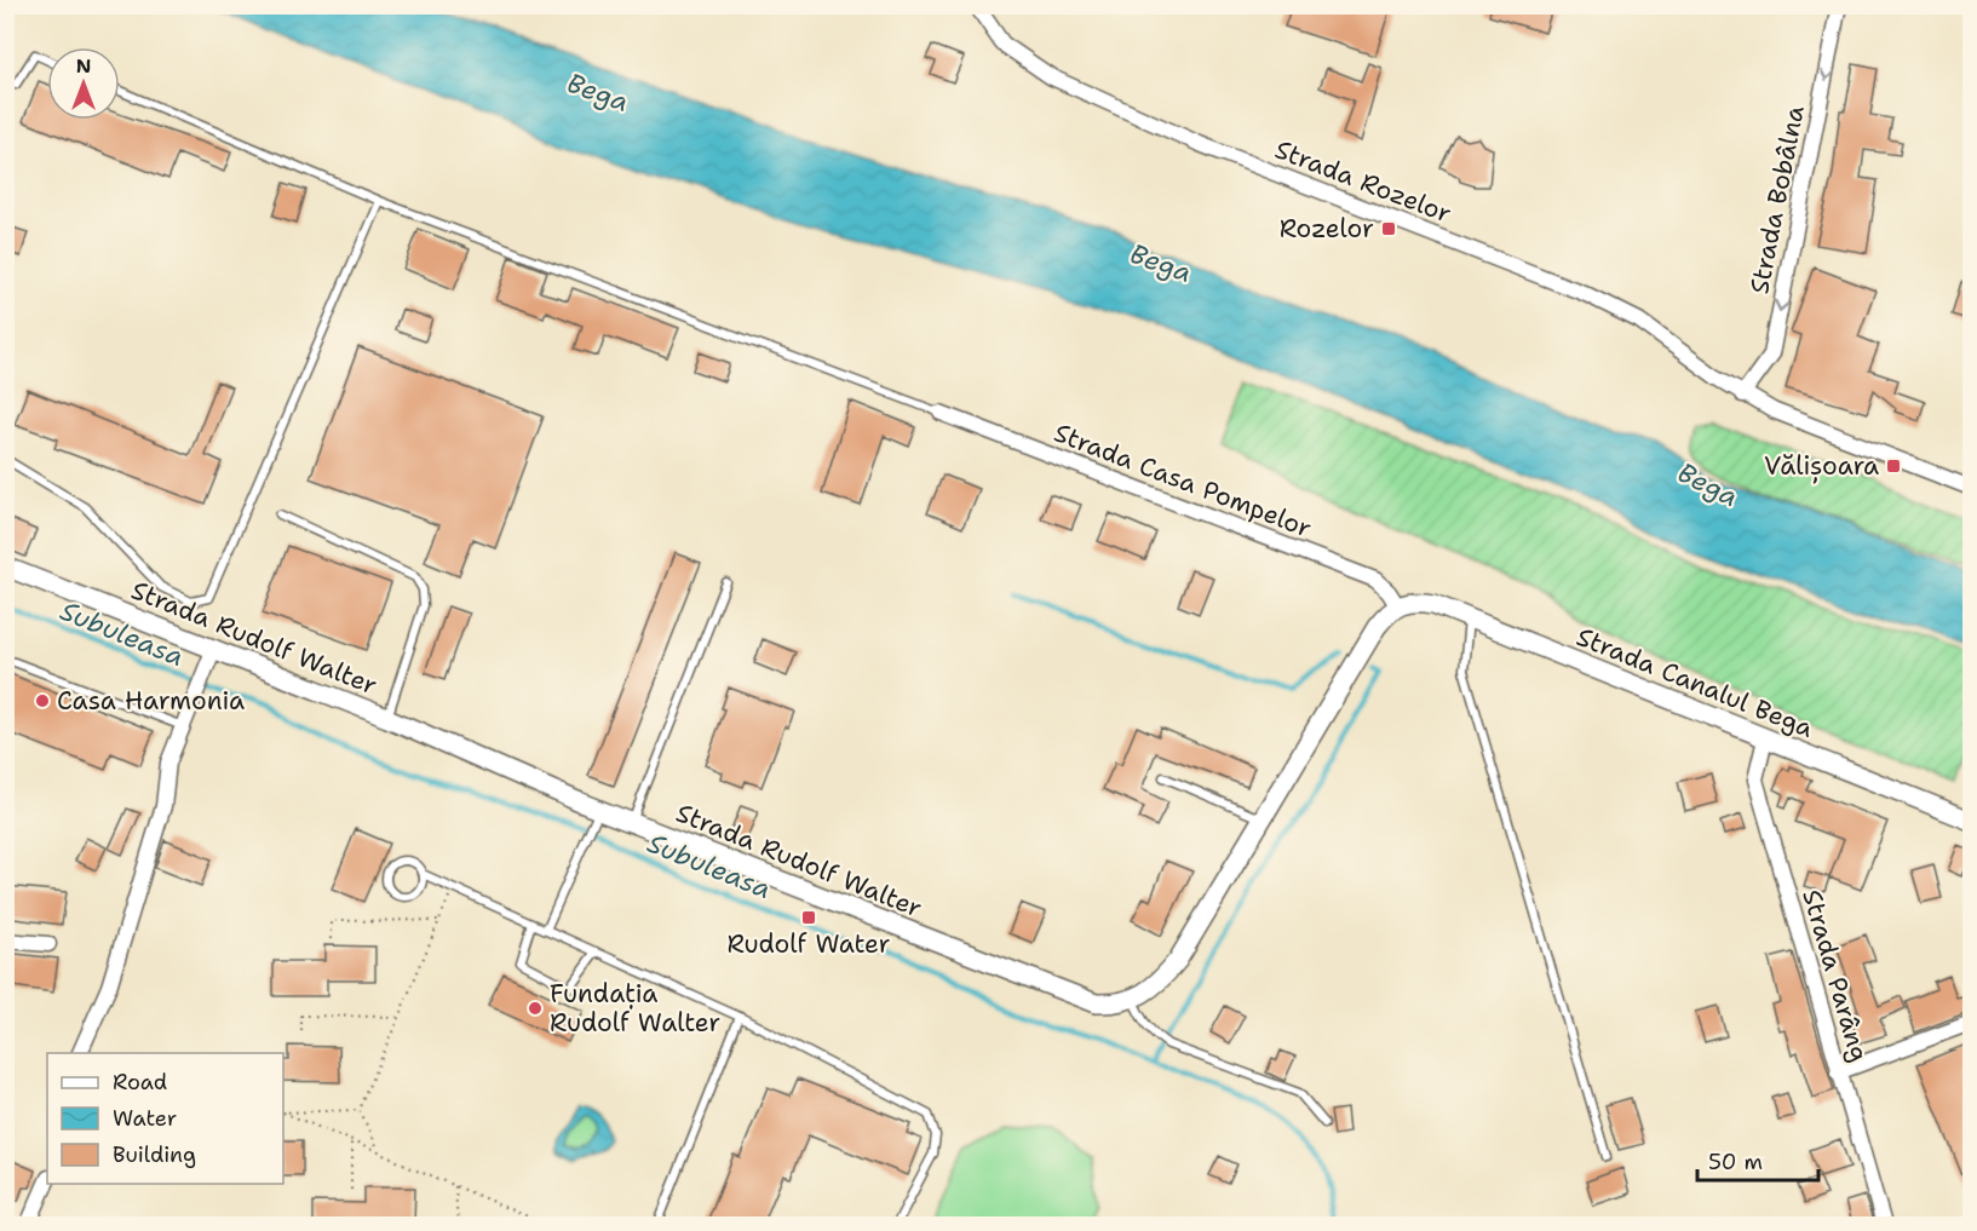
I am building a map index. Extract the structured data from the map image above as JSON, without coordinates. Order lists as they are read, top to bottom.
{
  "streets": {
    "street": [
      "Strada Rozelor",
      "Strada Bobâlna",
      "Strada Casa Pompelor",
      "Strada Rudolf Walter",
      "Strada Canalul Bega",
      "Strada Parâng"
    ]
  },
  "crossings": [
    ["Strada Rozelor", "Strada Bobâlna"],
    ["Strada Casa Pompelor", "Strada Canalul Bega"],
    ["Strada Canalul Bega", "Strada Parâng"]
  ],
  "one_way": ["Strada Bobâlna"],
  "water": ["Bega", "Subuleasa"],
  "places": {
    "transit": ["Rozelor", "Vălișoara", "Rudolf Water"],
    "other": ["Casa Harmonia", "Fundația Rudolf Walter"]
  },
  "legend": ["Road", "Water", "Building"],
  "scale_bar": "50 m",
  "north": "top"
}
